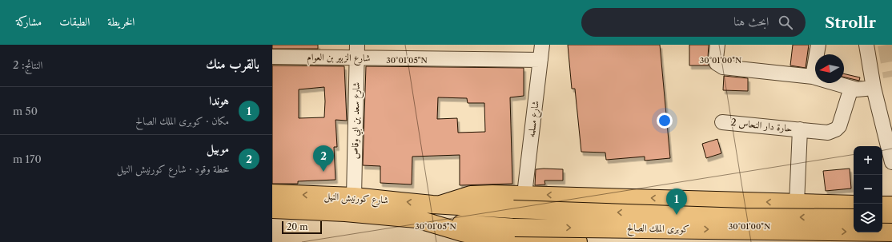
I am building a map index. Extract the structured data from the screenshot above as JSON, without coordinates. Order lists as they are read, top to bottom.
{
  "streets": {
    "highway": ["شارع كورنيش النيل", "كوبرى الملك الصالح"],
    "street": [
      "شارع الزبير بن العوام",
      "شارع مسلمه",
      "شارع سعد بن ابي وقاص",
      "حارة دار النحاس 2"
    ]
  },
  "crossings": [
    ["شارع الزبير بن العوام", "شارع مسلمه"],
    ["شارع الزبير بن العوام", "شارع سعد بن ابي وقاص"],
    ["شارع سعد بن ابي وقاص", "شارع كورنيش النيل"],
    ["شارع كورنيش النيل", "كوبرى الملك الصالح"]
  ],
  "scale_bar": "20 m",
  "north": "left",
  "page": {
    "header": "Strollr",
    "search": "ابحث هنا",
    "nav": ["الخريطة", "الطبقات", "مشاركة"],
    "heading": ["بالقرب منك", "النتائج: 2"],
    "list": [
      {
        "mark": "1",
        "name": "هوندا",
        "note": "مكان · كوبرى الملك الصالح",
        "value": "50 m"
      },
      {
        "mark": "2",
        "name": "موبيل",
        "note": "محطة وقود · شارع كورنيش النيل",
        "value": "170 m"
      }
    ],
    "pins": ["2", "1"],
    "map_buttons": ["+", "−"],
    "scale": "20 m"
  },
  "coordinates": ["30°01'05\"N", "30°01'00\"N"]
}
